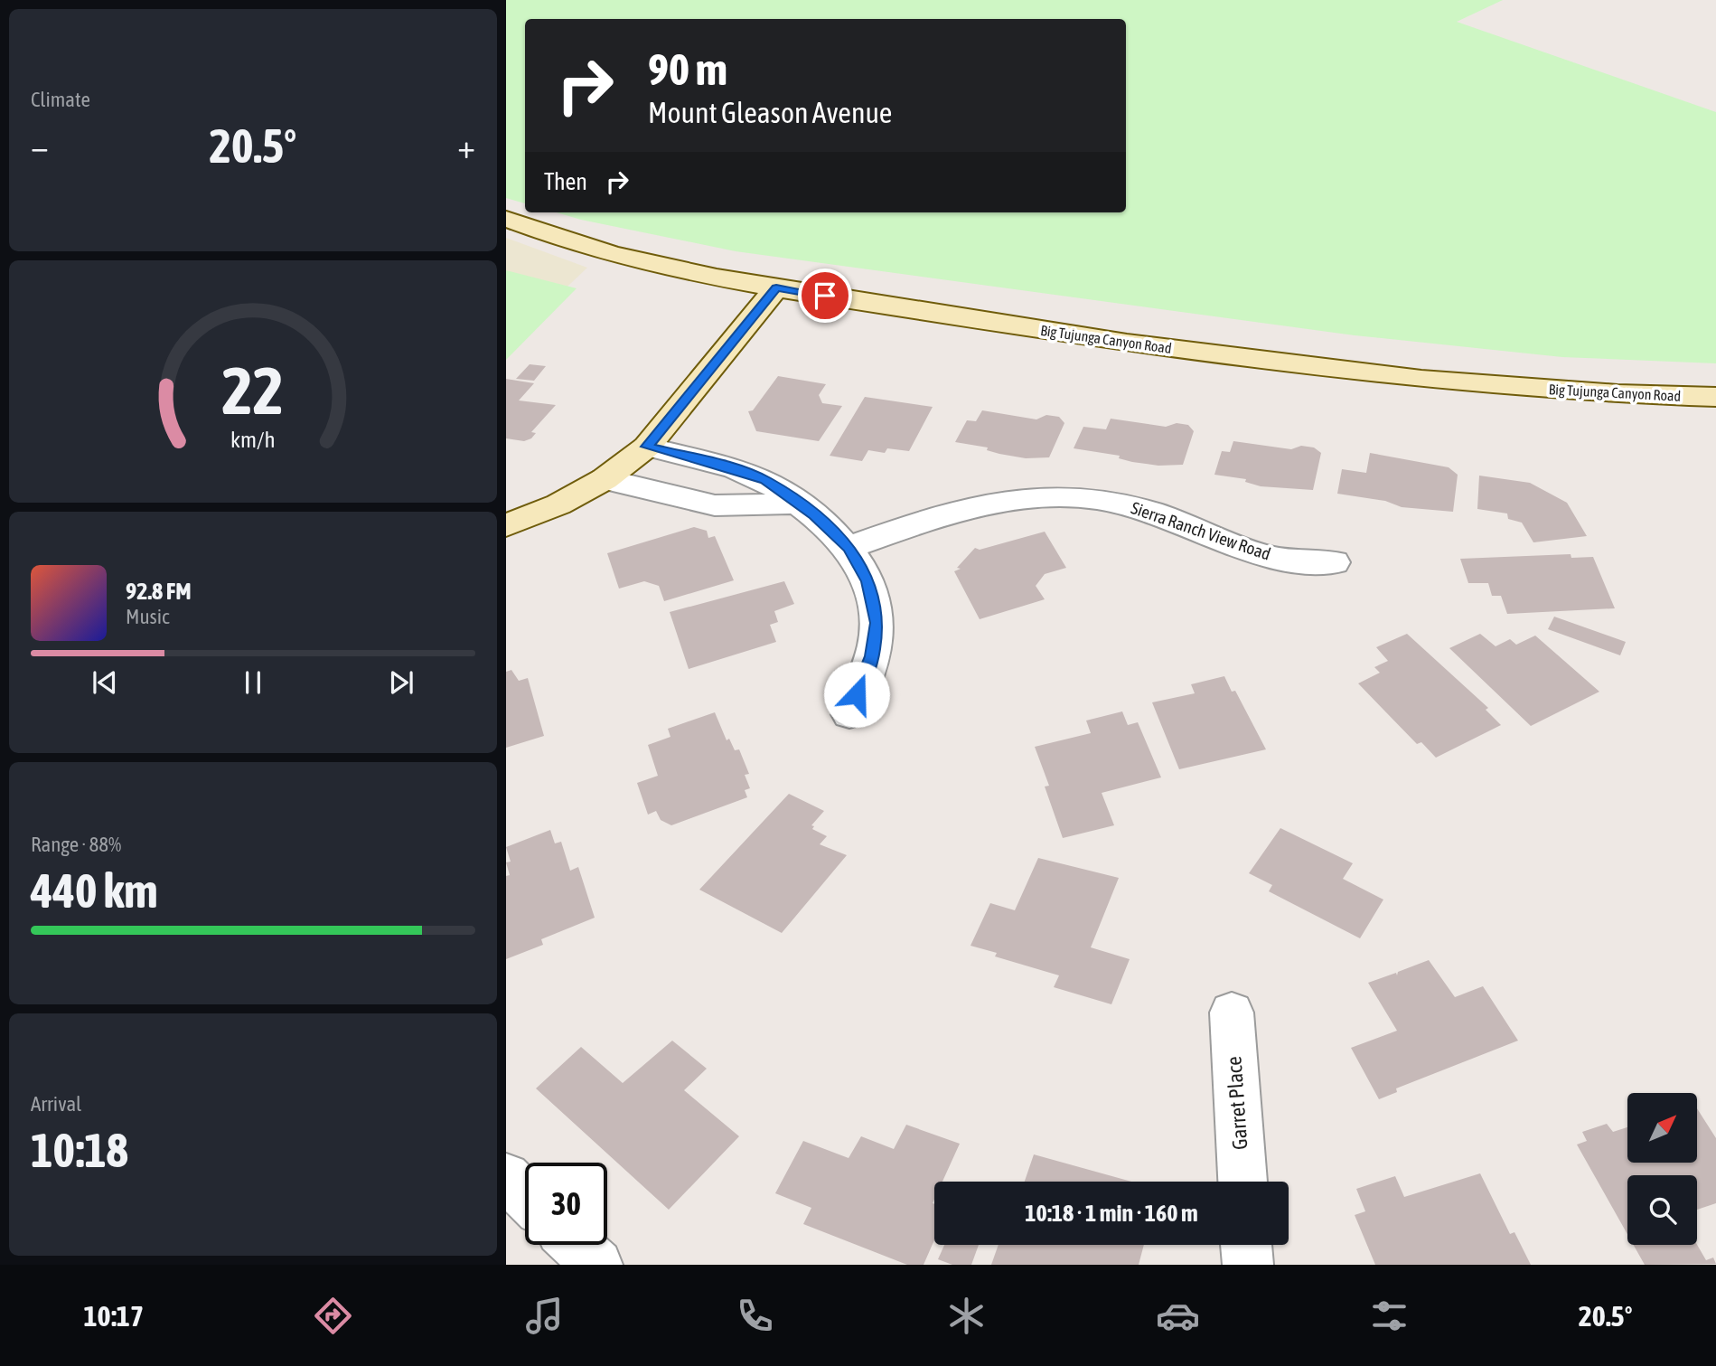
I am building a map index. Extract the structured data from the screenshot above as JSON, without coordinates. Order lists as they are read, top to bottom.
{
  "streets": {
    "street": ["Big Tujunga Canyon Road", "Sierra Ranch View Road", "Garret Place"]
  },
  "north": "top right",
  "page": {
    "tile": [
      "Climate",
      ["Range · 88%", "440 km"],
      ["Arrival", "10:18"]
    ],
    "turn": ["90 m", "Mount Gleason Avenue"],
    "heat": ["−", "20.5°", "+"],
    "then": "Then",
    "song": ["92.8 FM", "Music"],
    "limit": "30",
    "trip": "10:18 · 1 min · 160 m",
    "tabs": ["10:17", "20.5°"],
    "gauge": ["22", "km/h"]
  }
}
